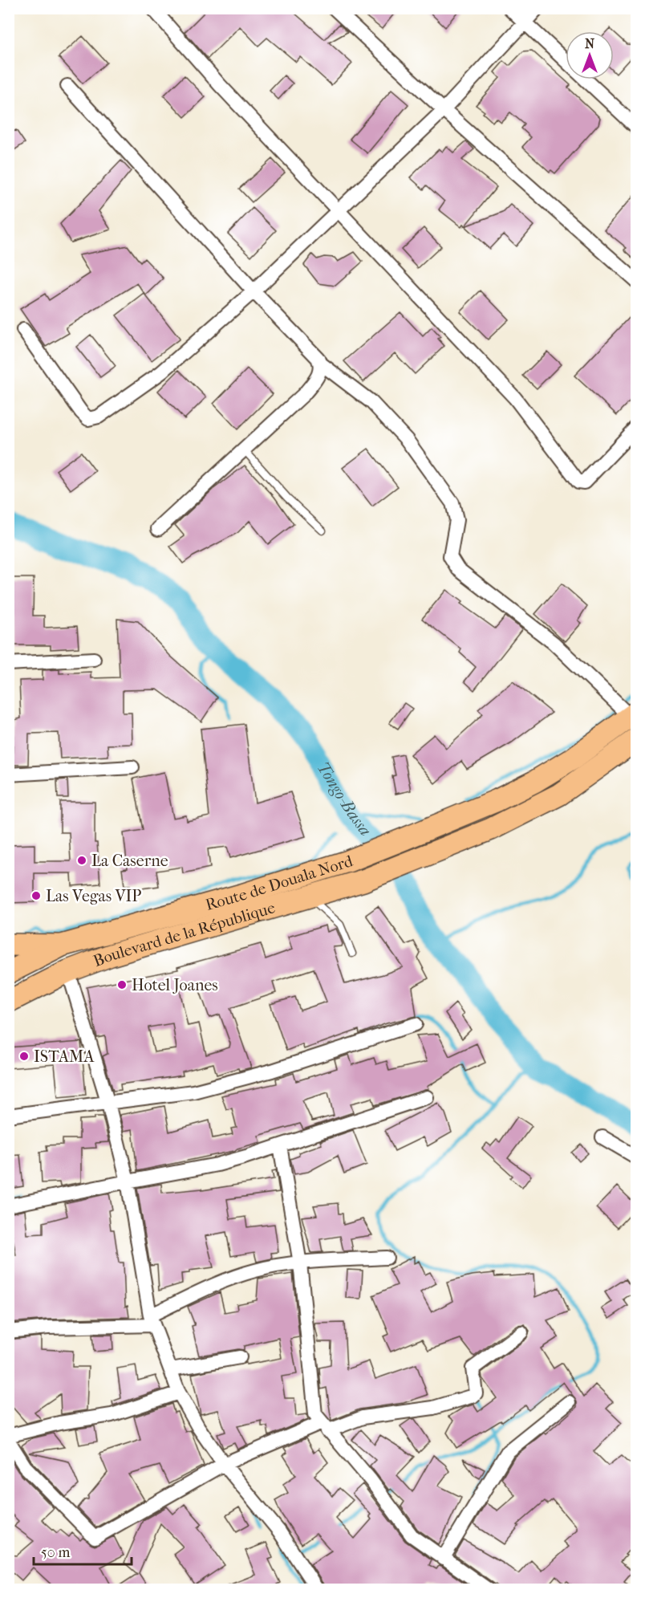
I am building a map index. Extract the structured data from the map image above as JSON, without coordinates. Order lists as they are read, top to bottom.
{
  "streets": {
    "main road": ["Route de Douala Nord", "Boulevard de la République"]
  },
  "crossings": [
    ["Route de Douala Nord", "Boulevard de la République"]
  ],
  "water": ["Tongo-Bassa"],
  "places": [
    "La Caserne",
    "Las Vegas VIP",
    "Hotel Joanes",
    "ISTAMA"
  ],
  "scale_bar": "50 m",
  "north": "top"
}
